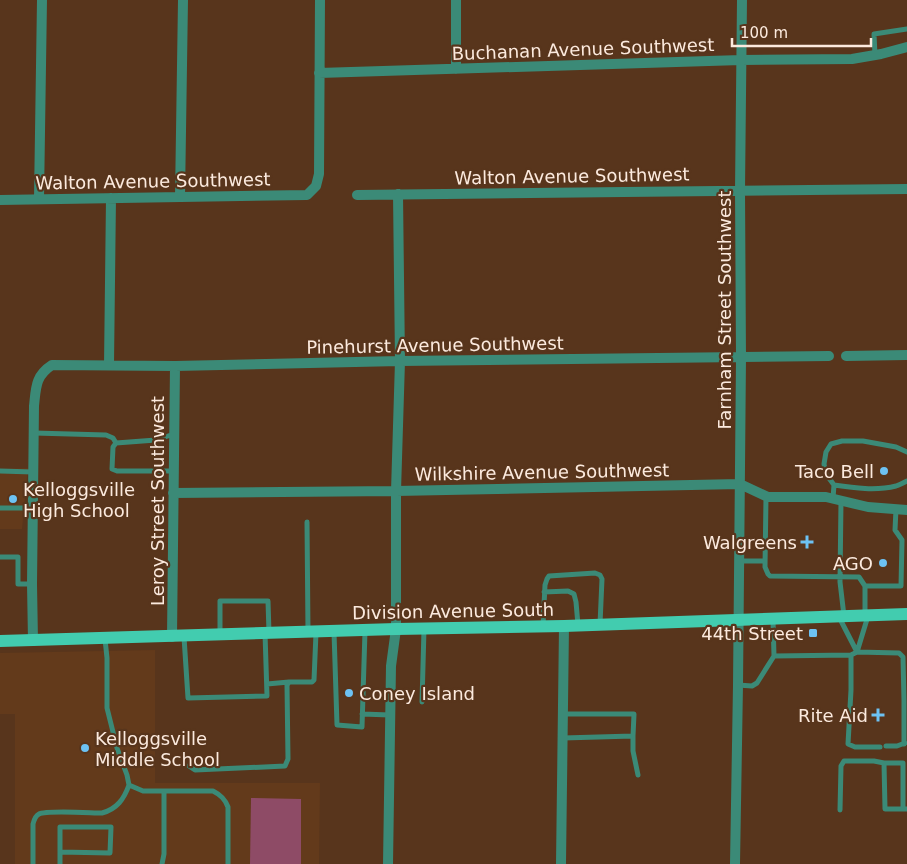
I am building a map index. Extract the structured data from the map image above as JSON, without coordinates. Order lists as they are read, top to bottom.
{
  "streets": {
    "main road": ["Division Avenue South"],
    "street": [
      "Buchanan Avenue Southwest",
      "Walton Avenue Southwest",
      "Farnham Street Southwest",
      "Pinehurst Avenue Southwest",
      "Wilkshire Avenue Southwest",
      "Leroy Street Southwest"
    ]
  },
  "crossings": [
    ["Buchanan Avenue Southwest", "Walton Avenue Southwest"],
    ["Buchanan Avenue Southwest", "Farnham Street Southwest"],
    ["Walton Avenue Southwest", "Farnham Street Southwest"],
    ["Farnham Street Southwest", "Pinehurst Avenue Southwest"],
    ["Farnham Street Southwest", "Wilkshire Avenue Southwest"],
    ["Farnham Street Southwest", "Division Avenue South"],
    ["Pinehurst Avenue Southwest", "Leroy Street Southwest"],
    ["Wilkshire Avenue Southwest", "Leroy Street Southwest"],
    ["Leroy Street Southwest", "Division Avenue South"]
  ],
  "places": {
    "other": [
      "Taco Bell",
      "Kelloggsville High School",
      "AGO",
      "Coney Island",
      "Kelloggsville Middle School"
    ],
    "health": ["Walgreens", "Rite Aid"],
    "transit": ["44th Street"]
  },
  "scale_bar": "100 m"
}
